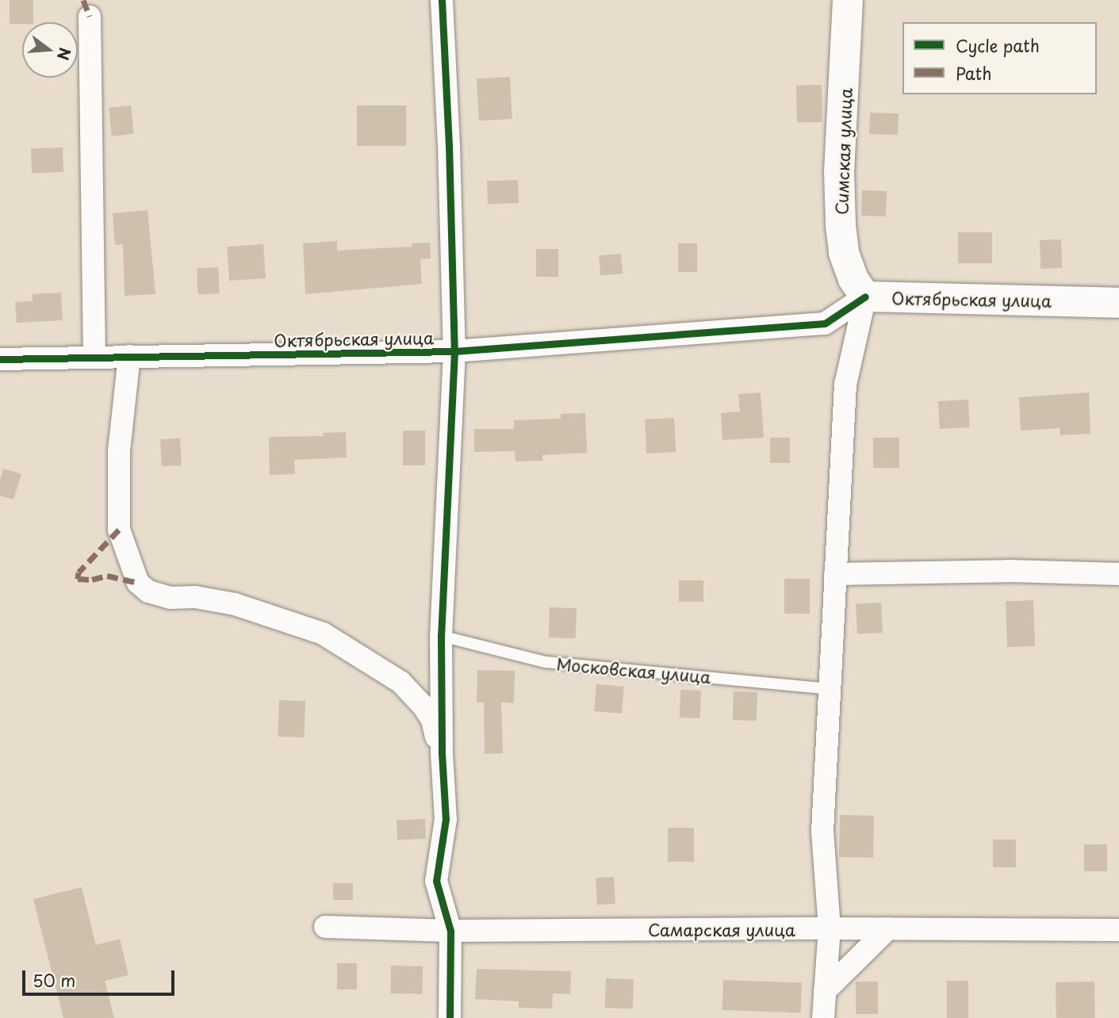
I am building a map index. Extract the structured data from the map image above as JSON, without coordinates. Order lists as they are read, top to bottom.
{
  "streets": {
    "main road": ["Симская улица", "Октябрьская улица"],
    "street": ["Самарская улица"],
    "lane": ["Московская улица"]
  },
  "crossings": [
    ["Симская улица", "Октябрьская улица"]
  ],
  "legend": ["Cycle path", "Path"],
  "scale_bar": "50 m",
  "north": "right"
}
